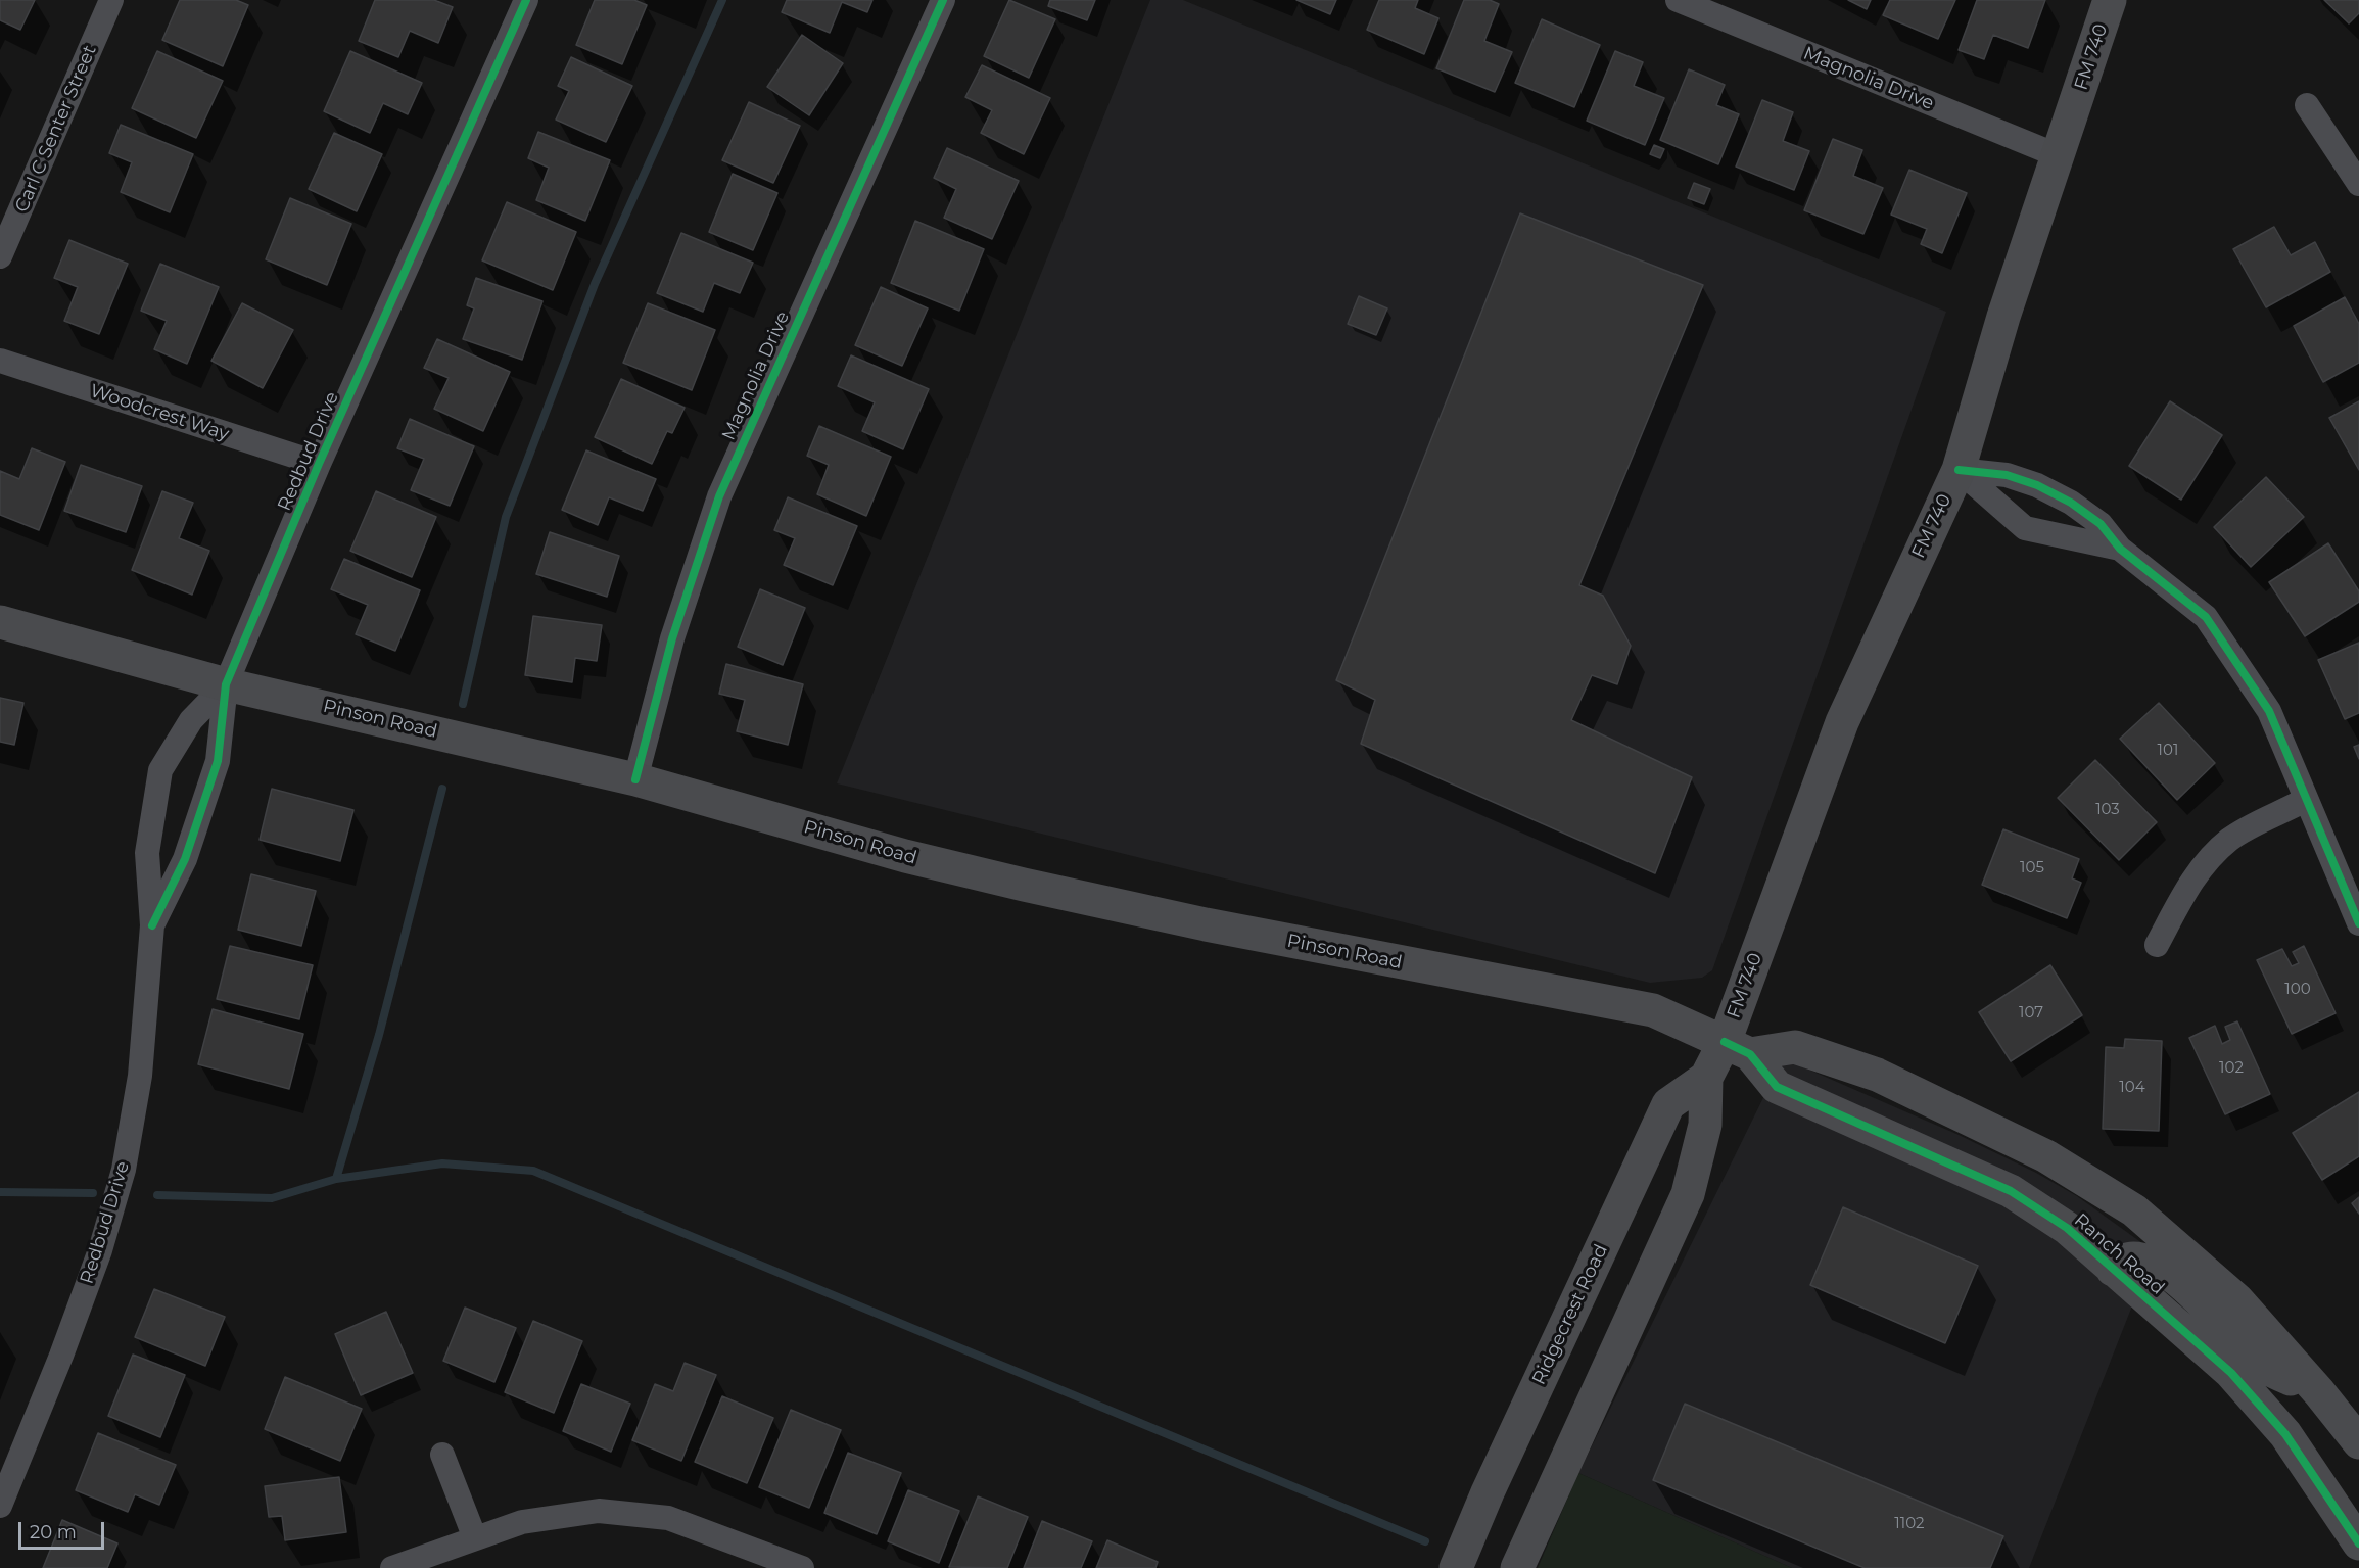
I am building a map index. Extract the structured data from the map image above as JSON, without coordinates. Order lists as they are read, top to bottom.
{
  "streets": {
    "main road": [
      "FM 740",
      "Pinson Road",
      "Ranch Road",
      "Ridgecrest Road"
    ],
    "street": [
      "Magnolia Drive",
      "Carl C Senter Street",
      "Woodcrest Way",
      "Redbud Drive"
    ]
  },
  "crossings": [
    ["FM 740", "Magnolia Drive"],
    ["FM 740", "Pinson Road"],
    ["FM 740", "Ranch Road"],
    ["FM 740", "Ridgecrest Road"],
    ["Magnolia Drive", "Pinson Road"],
    ["Woodcrest Way", "Redbud Drive"],
    ["Redbud Drive", "Pinson Road"],
    ["Pinson Road", "Ranch Road"],
    ["Pinson Road", "Ridgecrest Road"],
    ["Ranch Road", "Ridgecrest Road"]
  ],
  "house_numbers": [
    "101",
    "103",
    "105",
    "100",
    "107",
    "102",
    "104",
    "1102"
  ],
  "scale_bar": "20 m"
}
